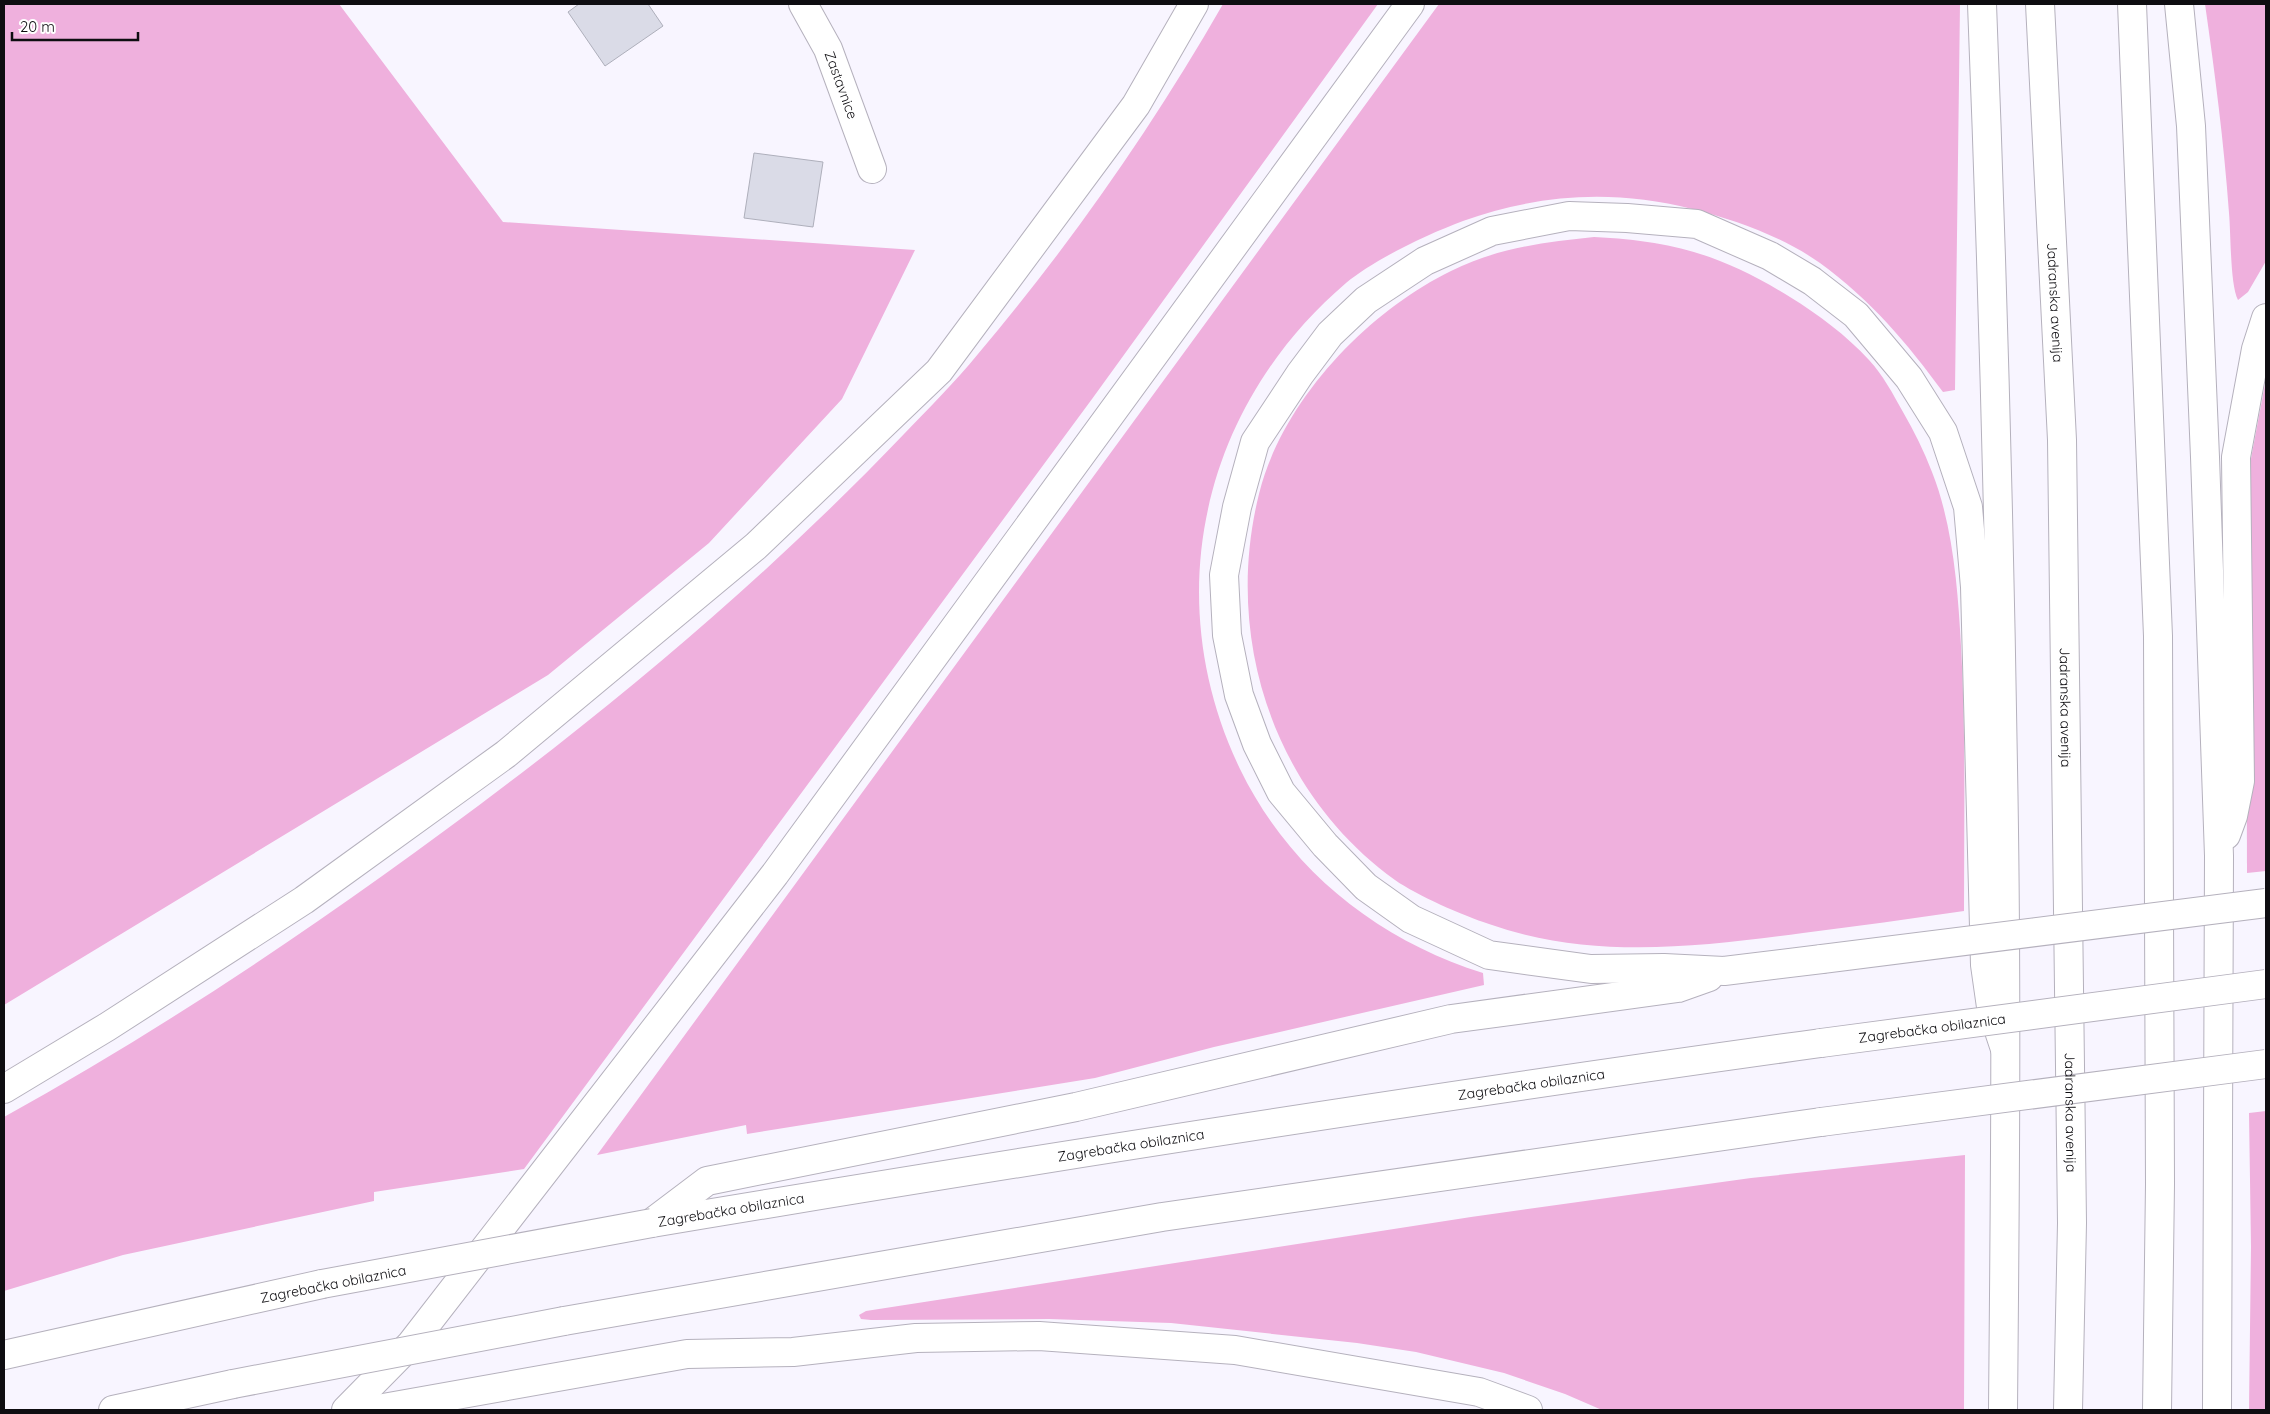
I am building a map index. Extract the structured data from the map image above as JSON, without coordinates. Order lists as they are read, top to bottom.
{
  "streets": {
    "main road": ["Zastavnice", "Jadranska avenija", "Zagrebačka obilaznica"]
  },
  "scale_bar": "20 m"
}
